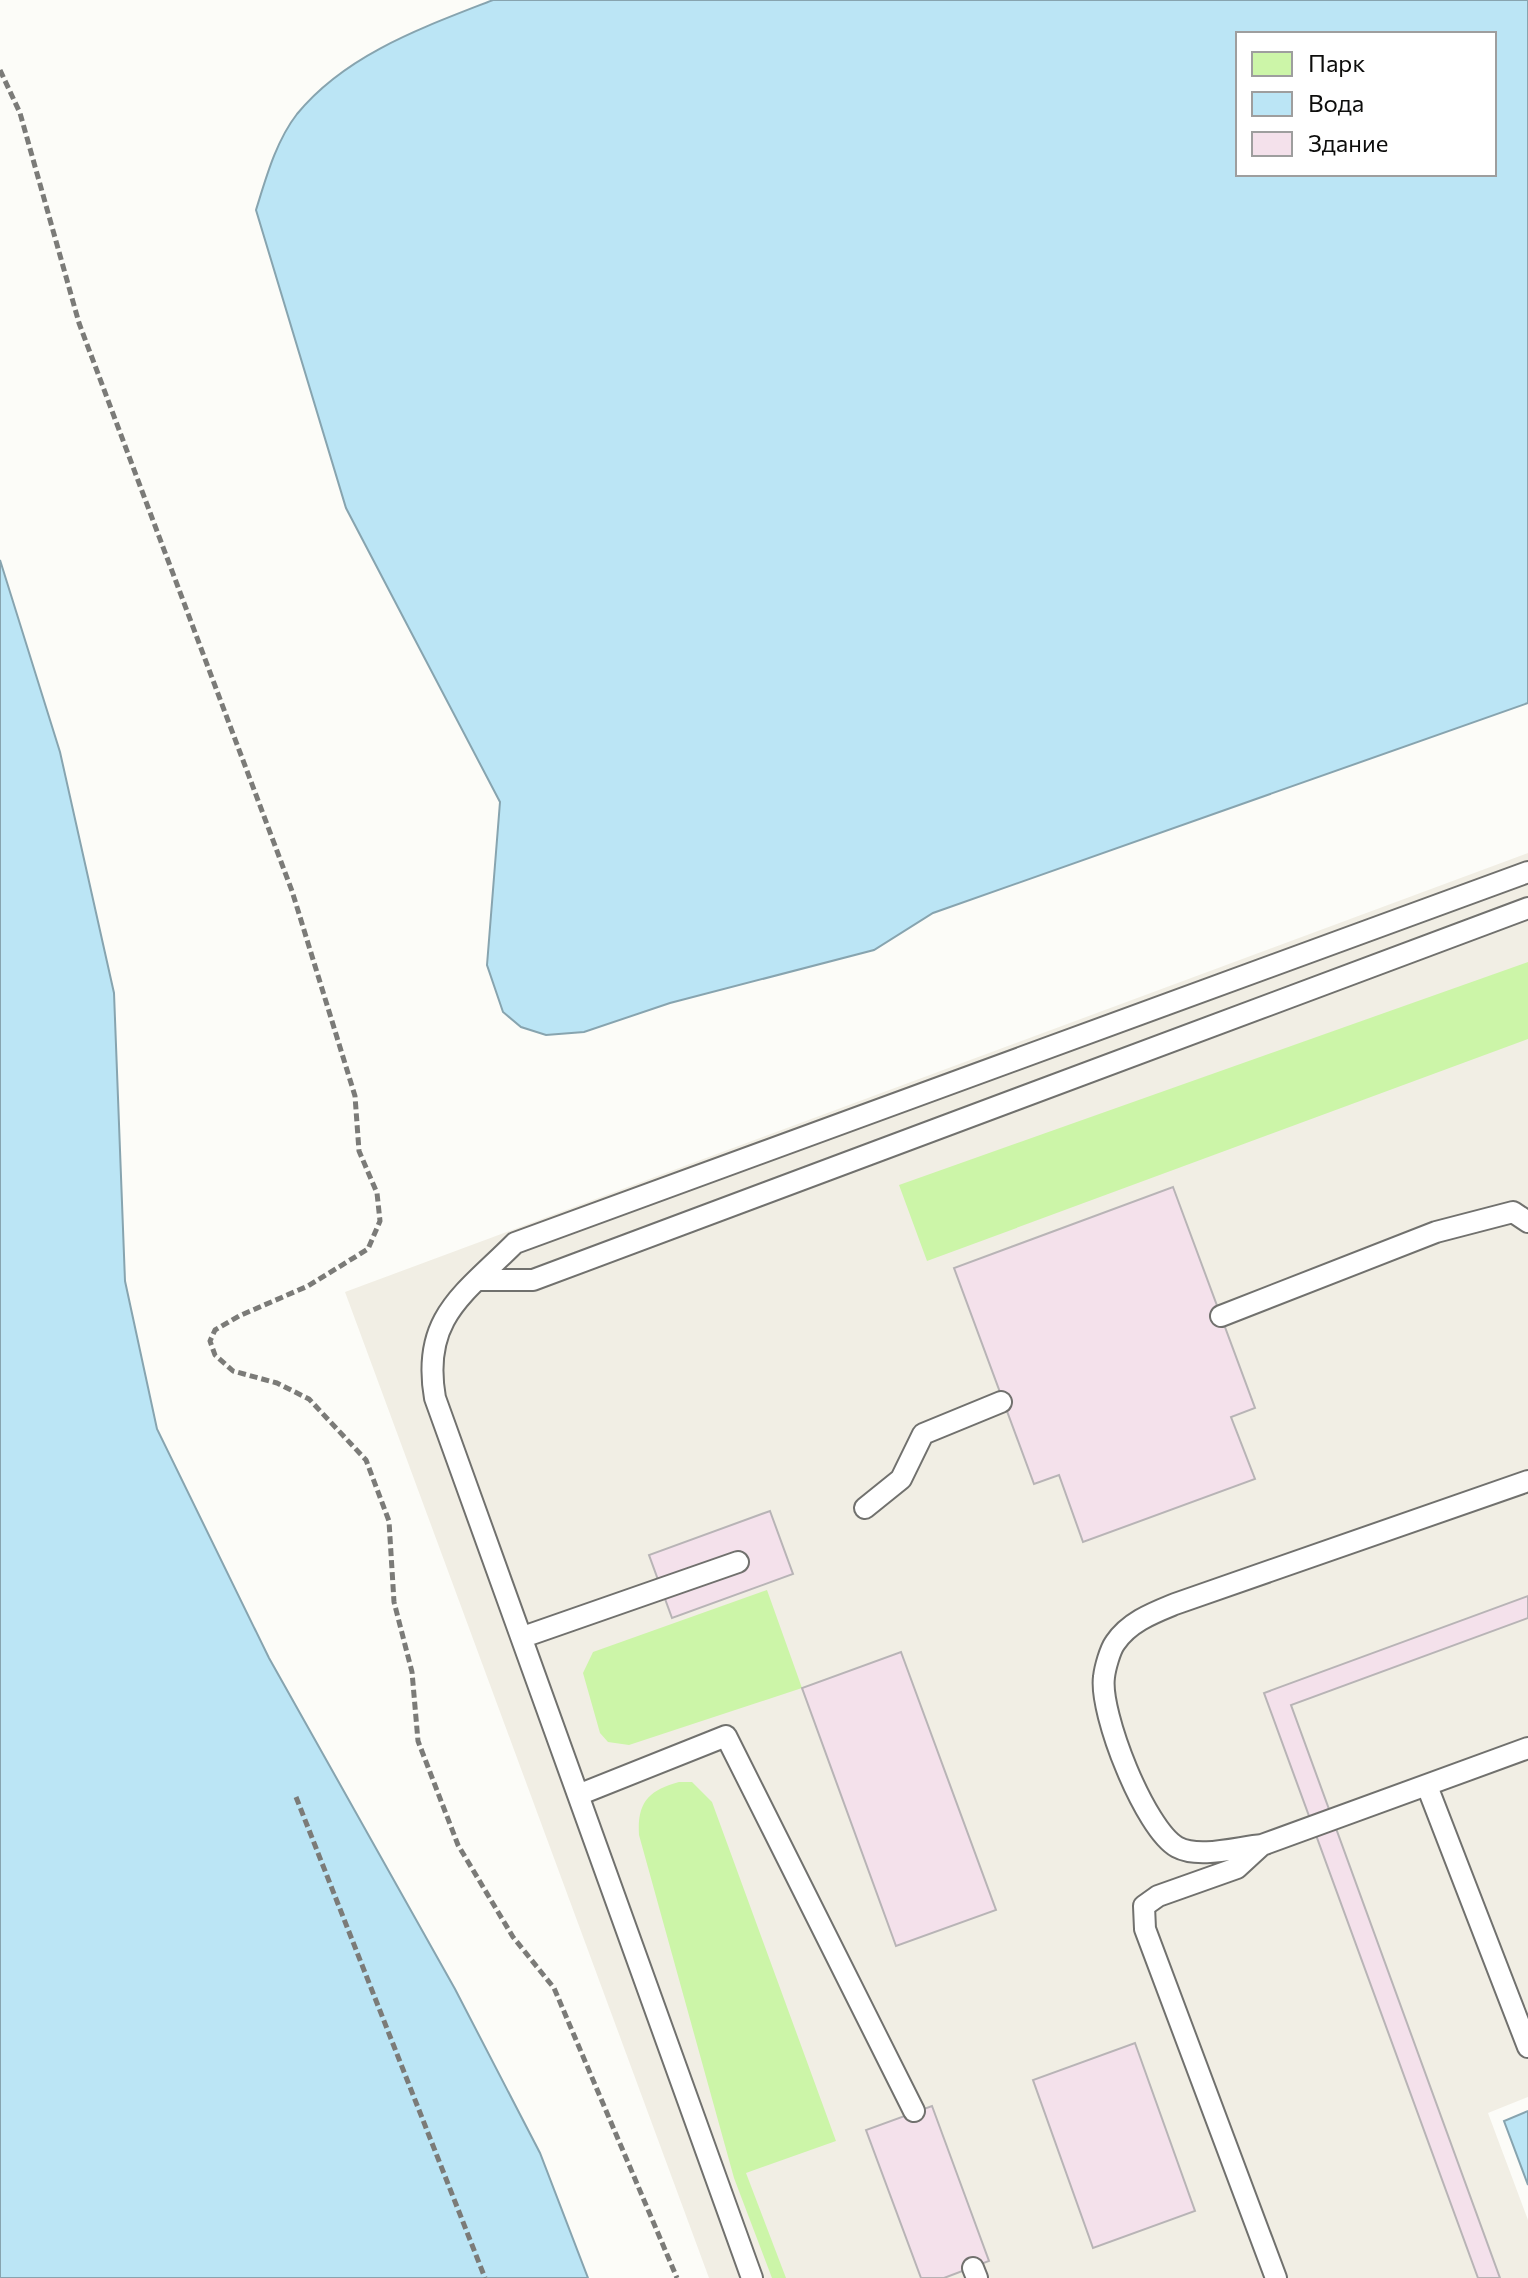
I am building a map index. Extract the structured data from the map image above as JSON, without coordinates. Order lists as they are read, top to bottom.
{
  "legend": ["Парк", "Вода", "Здание"]
}
